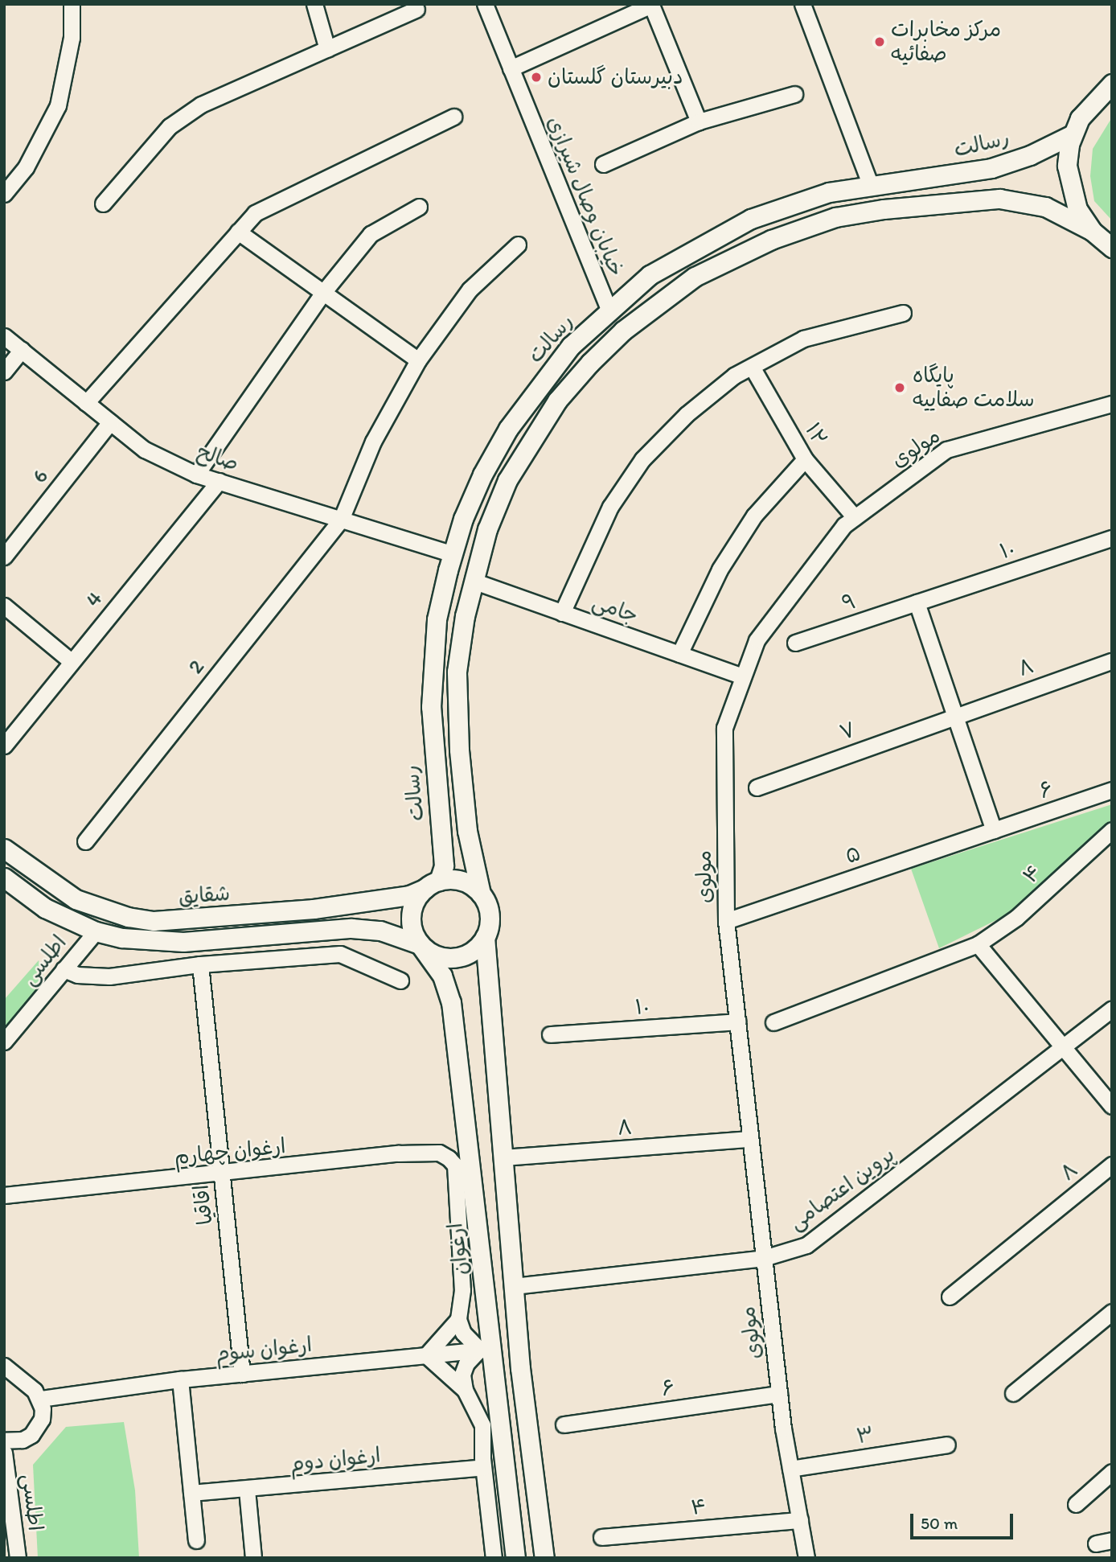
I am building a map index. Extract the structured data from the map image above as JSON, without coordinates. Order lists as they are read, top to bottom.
{
  "streets": {
    "main road": ["رسالت", "شقایق", "ارغوان"],
    "street": [
      "خیابان وصال شیرازی",
      "۱۲",
      "مولوی",
      "صالح",
      "6",
      "۱۰",
      "4",
      "۹",
      "جامی",
      "2",
      "۸",
      "۷",
      "۶",
      "۵",
      "۴",
      "اطلسی",
      "ارغوان چهارم",
      "پروین اعتصامی",
      "اقاقیا",
      "ارغوان سوم",
      "۳",
      "ارغوان دوم"
    ]
  },
  "crossings": [
    ["رسالت", "خیابان وصال شیرازی"],
    ["رسالت", "صالح"],
    ["رسالت", "شقایق"],
    ["رسالت", "ارغوان"],
    ["۱۲", "مولوی"],
    ["مولوی", "۱۰"],
    ["مولوی", "جامی"],
    ["مولوی", "۸"],
    ["مولوی", "۶"],
    ["مولوی", "۵"],
    ["مولوی", "۴"],
    ["مولوی", "پروین اعتصامی"],
    ["مولوی", "۳"],
    ["صالح", "6"],
    ["صالح", "4"],
    ["صالح", "2"],
    ["۱۰", "۹"],
    ["۸", "۷"],
    ["۶", "۵"],
    ["شقایق", "ارغوان"],
    ["ارغوان چهارم", "اقاقیا"],
    ["اقاقیا", "ارغوان سوم"],
    ["ارغوان", "ارغوان سوم"]
  ],
  "places": ["مرکز مخابرات صفائیه", "دبیرستان گلستان", "پایگاه سلامت صفاییه"],
  "scale_bar": "50 m"
}
